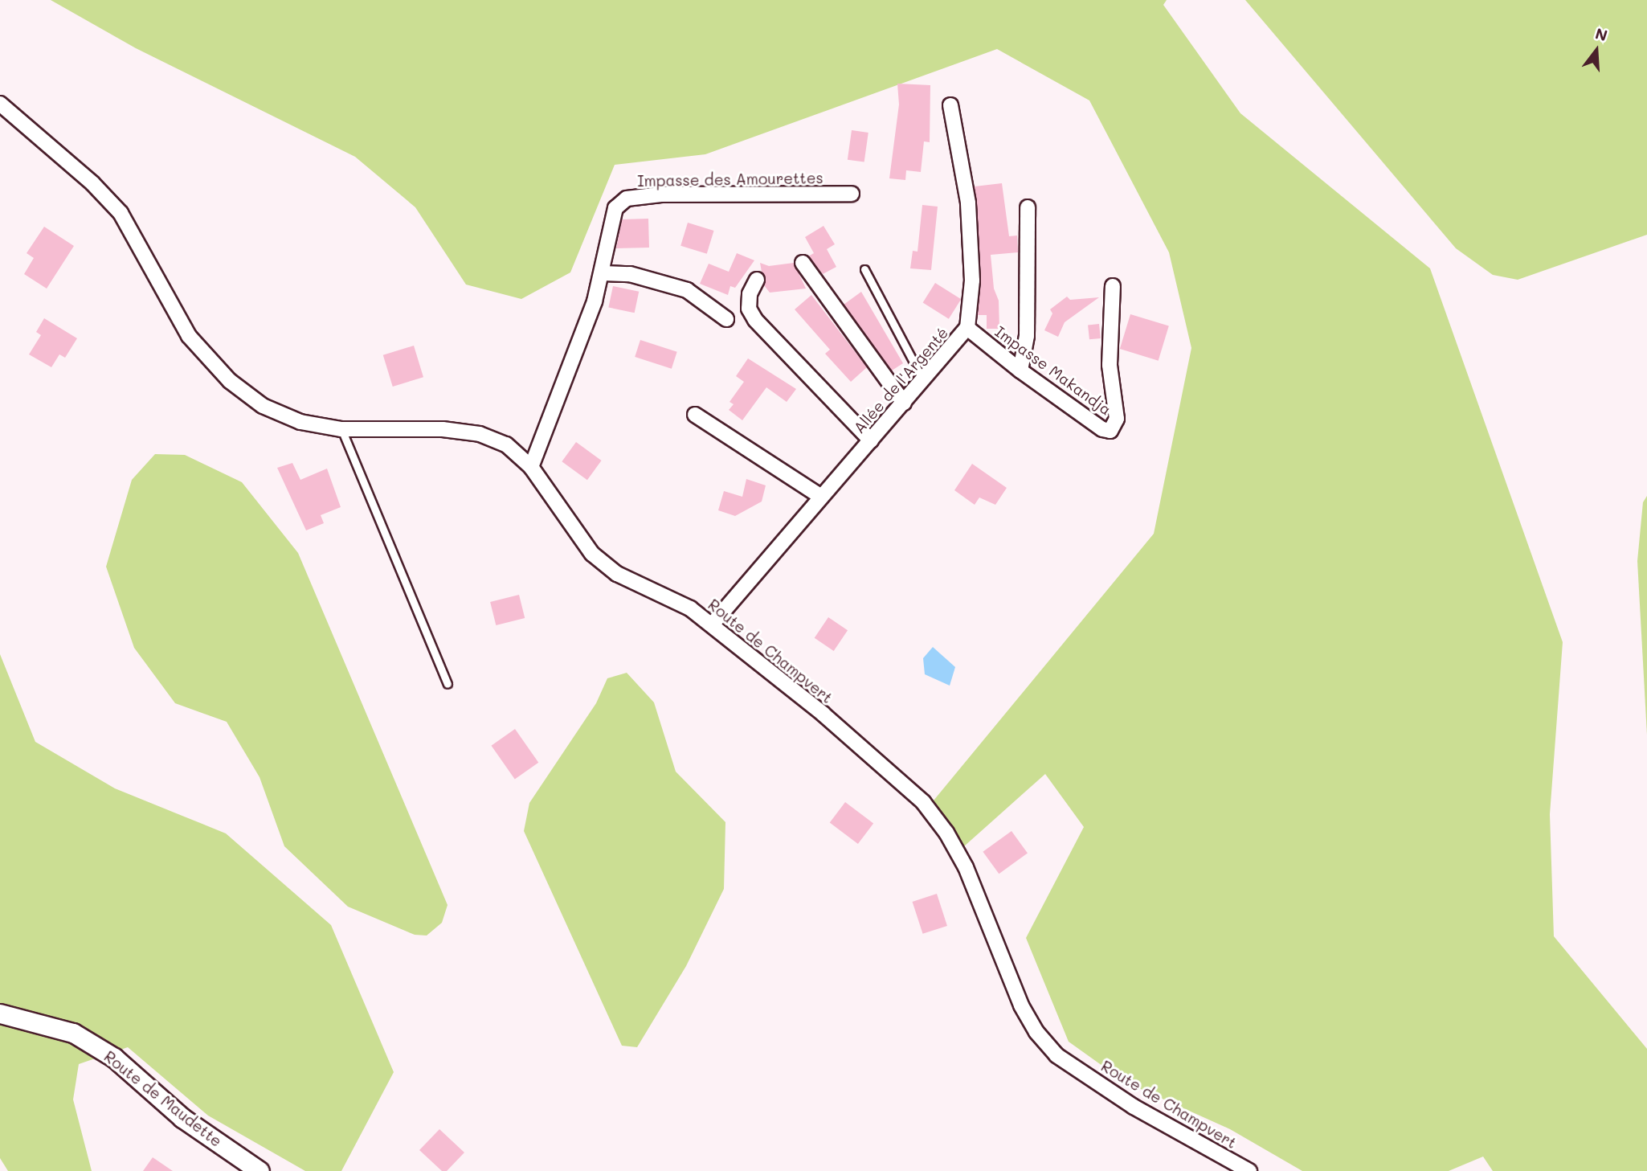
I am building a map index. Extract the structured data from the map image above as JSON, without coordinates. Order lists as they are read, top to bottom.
{
  "streets": {
    "street": [
      "Impasse des Amourettes",
      "Impasse Makandja",
      "Allée de l'Argenté",
      "Route de Champvert",
      "Route de Maudette"
    ]
  },
  "crossings": [
    ["Impasse des Amourettes", "Route de Champvert"],
    ["Impasse Makandja", "Allée de l'Argenté"],
    ["Allée de l'Argenté", "Route de Champvert"]
  ],
  "north": "top"
}
